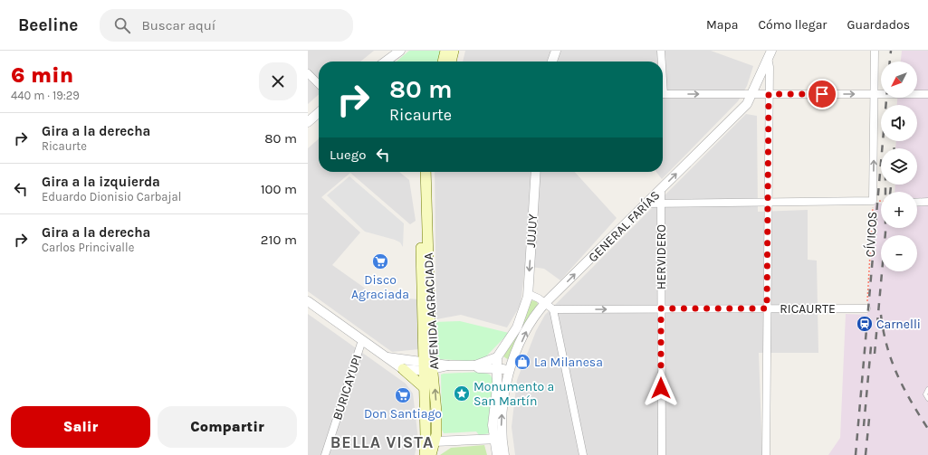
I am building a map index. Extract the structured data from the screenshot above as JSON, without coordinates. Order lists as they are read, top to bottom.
{
  "streets": {
    "main road": ["AVENIDA AGRACIADA"],
    "street": [
      "GENERAL FARÍAS",
      "JUJUY",
      "CÍVICOS",
      "HERVIDERO",
      "RICAURTE",
      "BURICAYUPI"
    ]
  },
  "crossings": [
    ["GENERAL FARÍAS", "HERVIDERO"],
    ["CÍVICOS", "RICAURTE"],
    ["HERVIDERO", "RICAURTE"]
  ],
  "one_way": ["GENERAL FARÍAS", "JUJUY", "CÍVICOS"],
  "districts": ["BELLA VISTA"],
  "places": {
    "supermarket": ["Disco Agraciada", "Don Santiago"],
    "station": ["Carnelli"],
    "shop": ["La Milanesa"],
    "place": ["Monumento a San Martín"]
  },
  "north": "bottom left",
  "page": {
    "header": "Beeline",
    "search": "Buscar aquí",
    "nav": ["Mapa", "Cómo llegar", "Guardados"],
    "heading": ["6 min", "440 m · 19:29"],
    "map_buttons": ["+", "−"],
    "turn": ["80 m", "Ricaurte"],
    "list": [
      {
        "name": "Gira a la derecha",
        "note": "Ricaurte",
        "value": "80 m"
      },
      {
        "name": "Gira a la izquierda",
        "note": "Eduardo Dionisio Carbajal",
        "value": "100 m"
      },
      {
        "name": "Gira a la derecha",
        "note": "Carlos Princivalle",
        "value": "210 m"
      }
    ],
    "then": "Luego",
    "buttons": ["Salir", "Compartir"]
  }
}
